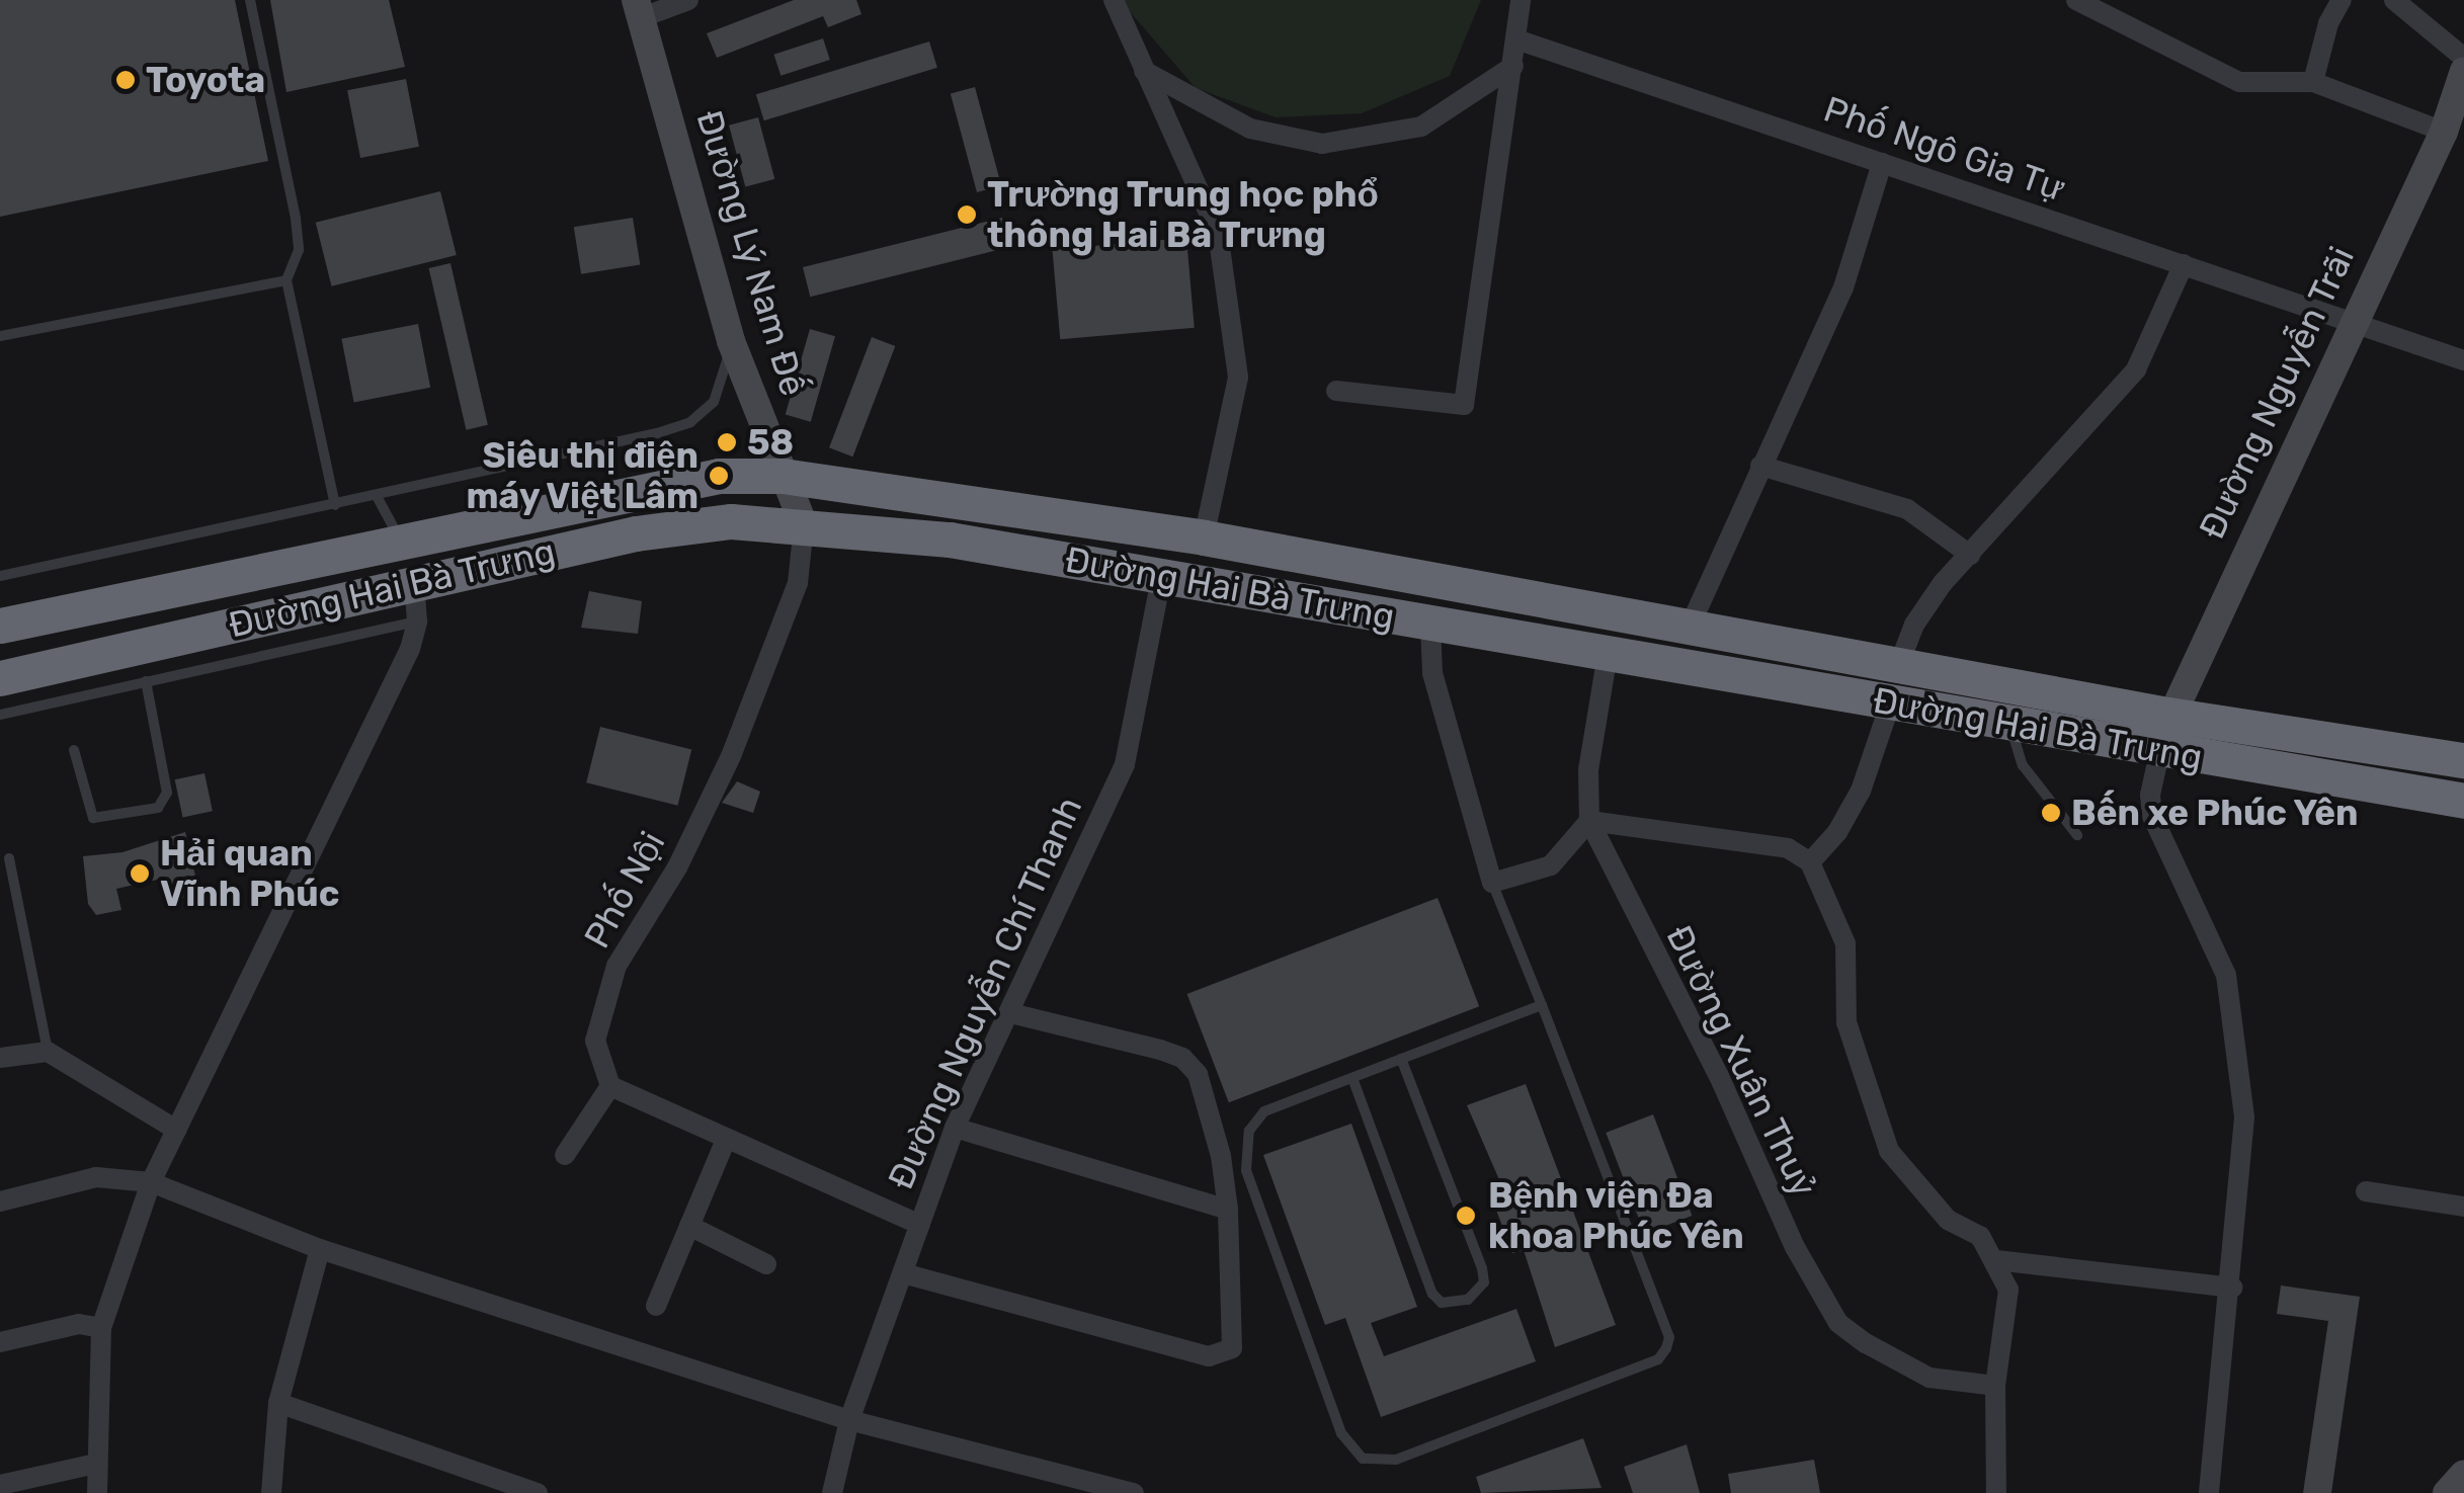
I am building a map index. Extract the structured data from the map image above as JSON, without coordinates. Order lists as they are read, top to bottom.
{
  "streets": {
    "highway": ["Đường Hai Bà Trưng"],
    "street": [
      "Phố Ngô Gia Tự",
      "Đường Lý Nam Đế",
      "Đường Nguyễn Trãi",
      "Phố Nội",
      "Đường Nguyễn Chí Thanh",
      "Đường Xuân Thuỷ"
    ]
  },
  "crossings": [
    ["Phố Ngô Gia Tự", "Đường Nguyễn Trãi"],
    ["Đường Lý Nam Đế", "Đường Hai Bà Trưng"],
    ["Đường Lý Nam Đế", "Phố Nội"],
    ["Đường Nguyễn Trãi", "Đường Hai Bà Trưng"],
    ["Đường Hai Bà Trưng", "Phố Nội"],
    ["Đường Hai Bà Trưng", "Đường Nguyễn Chí Thanh"],
    ["Đường Hai Bà Trưng", "Đường Xuân Thuỷ"]
  ],
  "places": [
    "Toyota",
    "Trường Trung học phổ thông Hai Bà Trưng",
    "58",
    "Siêu thị điện máy Việt Lâm",
    "Bến xe Phúc Yên",
    "Hải quan Vĩnh Phúc",
    "Bệnh viện Đa khoa Phúc Yên"
  ]
}
